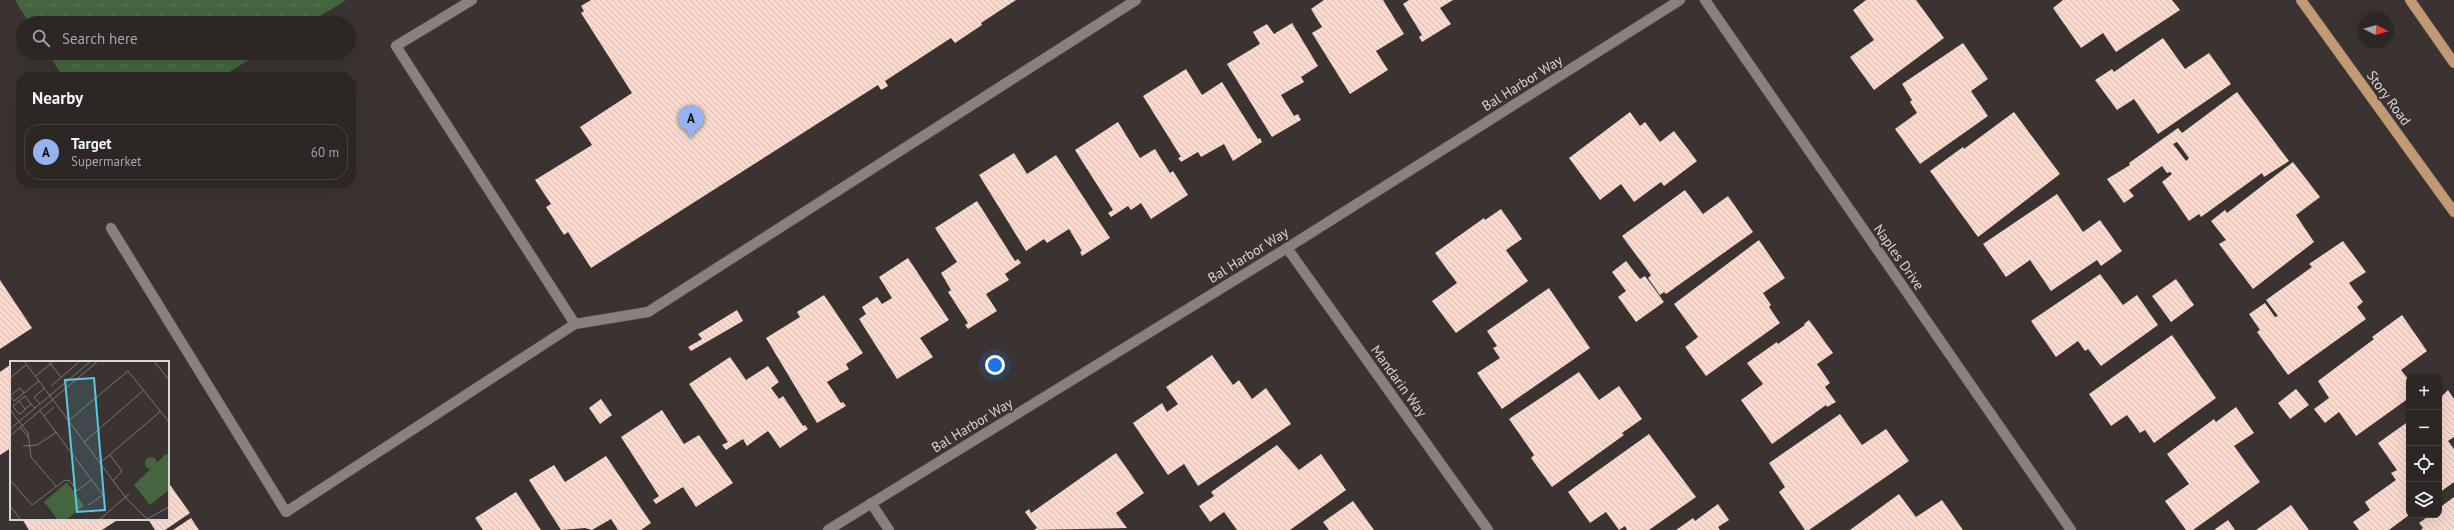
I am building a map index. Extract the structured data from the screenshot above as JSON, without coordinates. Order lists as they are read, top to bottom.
{
  "streets": {
    "main road": ["Story Road"],
    "street": ["Bal Harbor Way", "Naples Drive", "Mandarin Way"]
  },
  "crossings": [
    ["Bal Harbor Way", "Mandarin Way"]
  ],
  "north": "right",
  "page": {
    "search": "Search here",
    "heading": "Nearby",
    "pins": "A",
    "list": [
      {
        "mark": "A",
        "name": "Target",
        "note": "Supermarket",
        "value": "60 m"
      }
    ],
    "map_buttons": ["+", "−"]
  }
}
